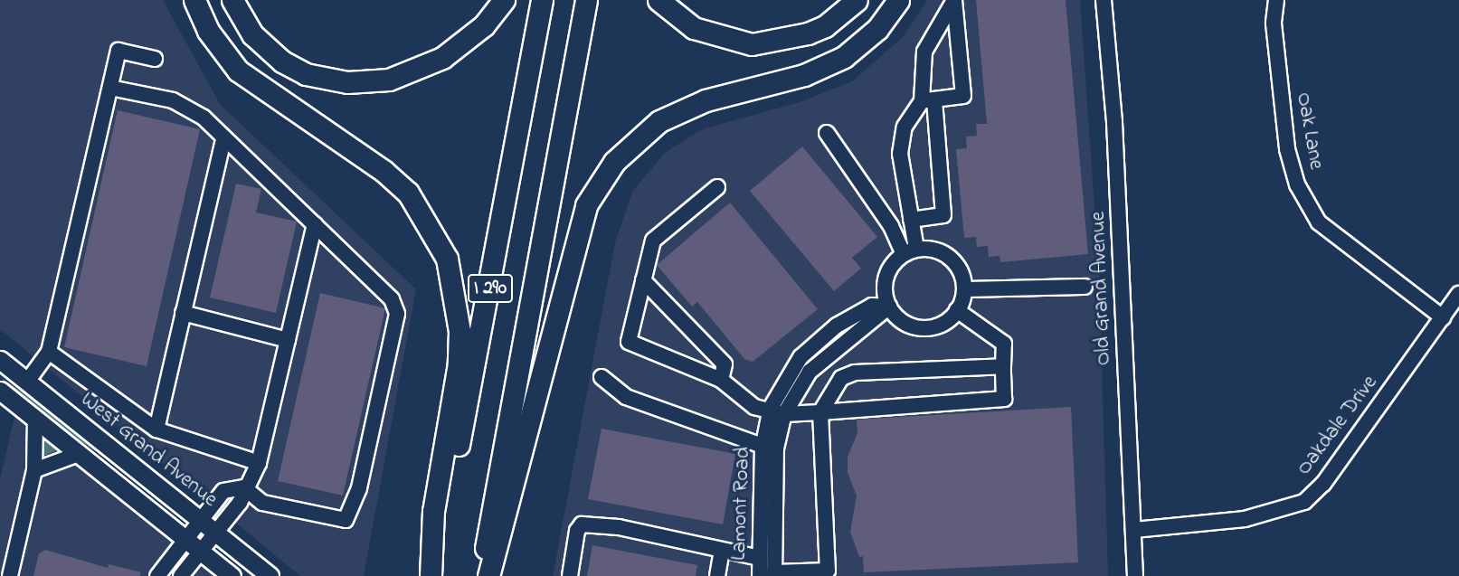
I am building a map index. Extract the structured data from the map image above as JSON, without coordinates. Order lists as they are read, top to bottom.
{
  "streets": {
    "highway": ["I 290"],
    "main road": ["West Grand Avenue"],
    "street": [
      "Oak Lane",
      "Old Grand Avenue",
      "Oakdale Drive",
      "Lamont Road"
    ]
  },
  "crossings": [
    ["Oak Lane", "Oakdale Drive"],
    ["Old Grand Avenue", "Oakdale Drive"]
  ]
}
